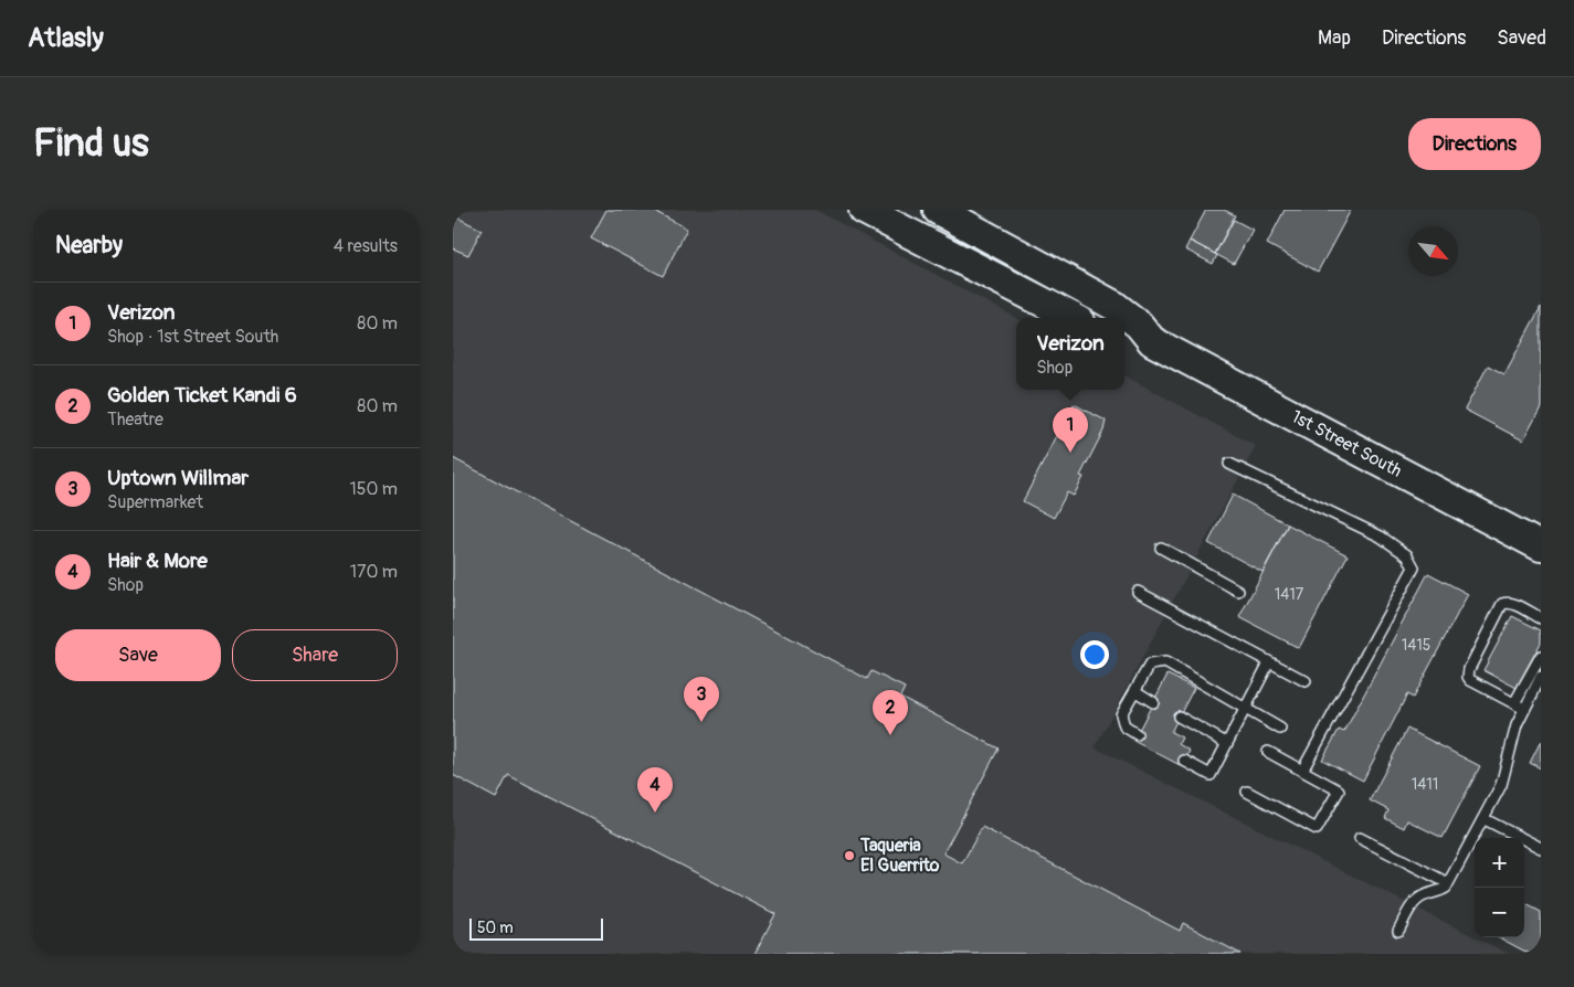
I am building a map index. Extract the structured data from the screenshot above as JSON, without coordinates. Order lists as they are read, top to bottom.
{
  "streets": {
    "main road": ["1st Street South"]
  },
  "places": ["Taqueria El Guerrito"],
  "house_numbers": ["1417", "1415", "1411"],
  "scale_bar": "50 m",
  "north": "bottom right",
  "page": {
    "header": "Atlasly",
    "nav": ["Map", "Directions", "Saved"],
    "buttons": [
      "Directions",
      ["Save", "Share"]
    ],
    "title": "Find us",
    "heading": ["Nearby", "4 results"],
    "list": [
      {
        "mark": "1",
        "name": "Verizon",
        "note": "Shop · 1st Street South",
        "value": "80 m"
      },
      {
        "mark": "2",
        "name": "Golden Ticket Kandi 6",
        "note": "Theatre",
        "value": "80 m"
      },
      {
        "mark": "3",
        "name": "Uptown Willmar",
        "note": "Supermarket",
        "value": "150 m"
      },
      {
        "mark": "4",
        "name": "Hair & More",
        "note": "Shop",
        "value": "170 m"
      }
    ],
    "popup": ["Verizon", "Shop"],
    "pins": [
      "1",
      "3",
      "2",
      "4"
    ],
    "map_buttons": ["+", "−"],
    "scale": "50 m"
  }
}
